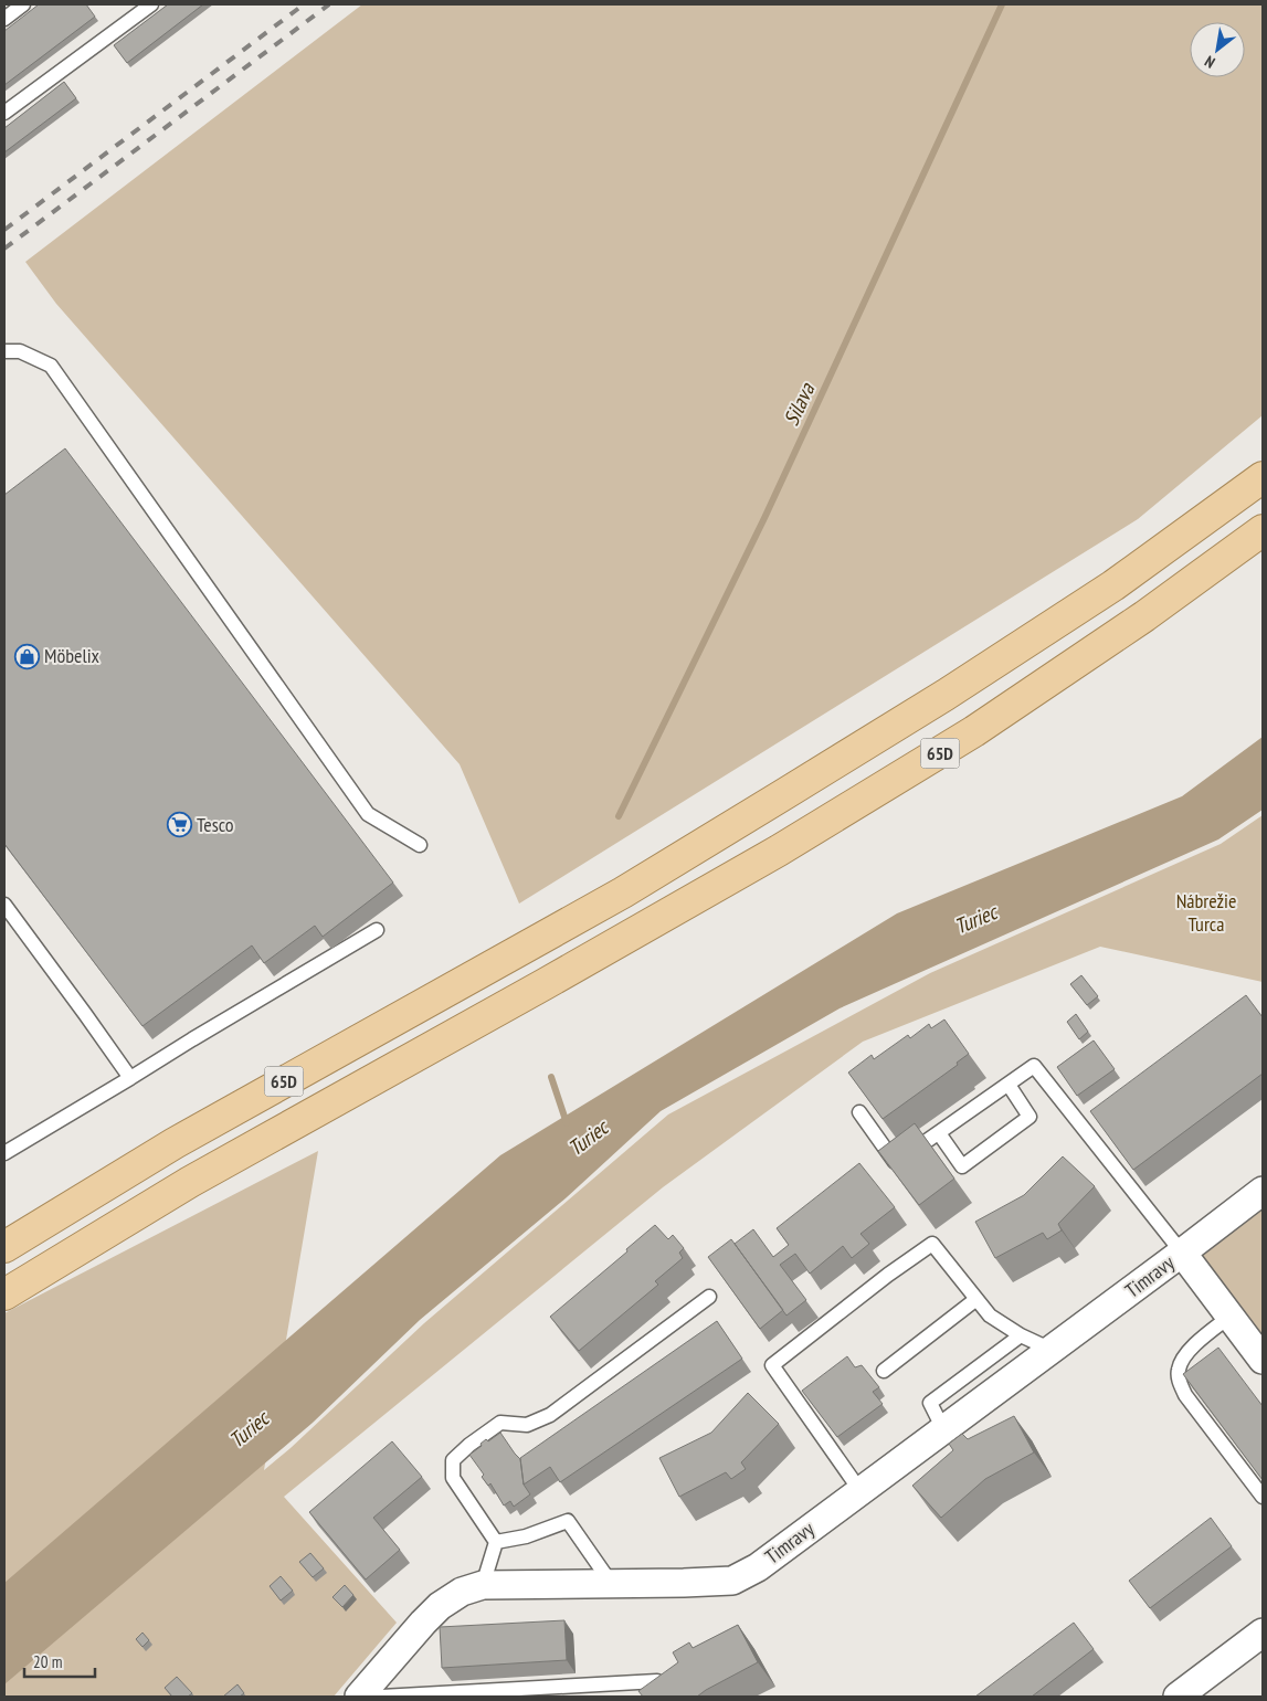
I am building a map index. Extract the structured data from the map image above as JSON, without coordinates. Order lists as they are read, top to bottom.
{
  "streets": {
    "main road": ["65D"],
    "street": ["Timravy"]
  },
  "water": ["Silava", "Turiec"],
  "parks": ["Nábrežie Turca"],
  "places": {
    "shop": ["Möbelix"],
    "supermarket": ["Tesco"]
  },
  "scale_bar": "20 m",
  "north": "bottom left"
}
